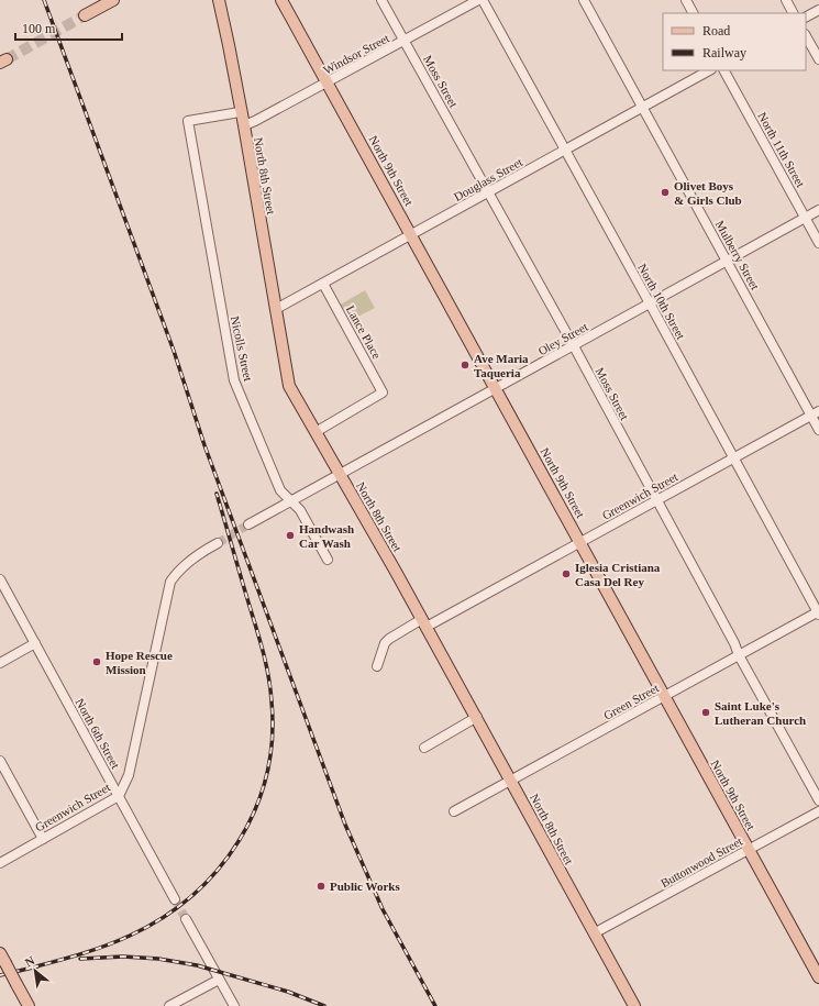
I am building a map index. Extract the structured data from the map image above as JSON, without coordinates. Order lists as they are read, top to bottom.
{
  "streets": {
    "main road": ["North 9th Street", "North 8th Street"],
    "street": [
      "Windsor Street",
      "Moss Street",
      "North 11th Street",
      "Douglass Street",
      "Mulberry Street",
      "North 10th Street",
      "Lance Place",
      "Oley Street",
      "Nicolls Street",
      "Greenwich Street",
      "Green Street",
      "North 6th Street",
      "Buttonwood Street"
    ]
  },
  "crossings": [
    ["Windsor Street", "Moss Street"],
    ["Windsor Street", "North 9th Street"],
    ["Windsor Street", "North 8th Street"],
    ["Moss Street", "Douglass Street"],
    ["Moss Street", "Oley Street"],
    ["Moss Street", "Greenwich Street"],
    ["Moss Street", "Green Street"],
    ["North 11th Street", "Oley Street"],
    ["North 9th Street", "Douglass Street"],
    ["North 9th Street", "Oley Street"],
    ["North 9th Street", "Greenwich Street"],
    ["North 9th Street", "Green Street"],
    ["North 9th Street", "Buttonwood Street"],
    ["North 8th Street", "Douglass Street"],
    ["North 8th Street", "Lance Place"],
    ["North 8th Street", "Oley Street"],
    ["North 8th Street", "Nicolls Street"],
    ["North 8th Street", "Greenwich Street"],
    ["North 8th Street", "Green Street"],
    ["North 8th Street", "Buttonwood Street"],
    ["Douglass Street", "Mulberry Street"],
    ["Douglass Street", "North 10th Street"],
    ["Douglass Street", "Lance Place"],
    ["Mulberry Street", "Oley Street"],
    ["Mulberry Street", "Greenwich Street"],
    ["North 10th Street", "Oley Street"],
    ["North 10th Street", "Greenwich Street"],
    ["North 10th Street", "Green Street"],
    ["Oley Street", "Nicolls Street"],
    ["Greenwich Street", "North 6th Street"]
  ],
  "places": [
    "Olivet Boys & Girls Club",
    "Ave Maria Taqueria",
    "Handwash Car Wash",
    "Iglesia Cristiana Casa Del Rey",
    "Hope Rescue Mission",
    "Saint Luke's Lutheran Church",
    "Public Works"
  ],
  "legend": ["Road", "Railway"],
  "scale_bar": "100 m",
  "north": "top left"
}
